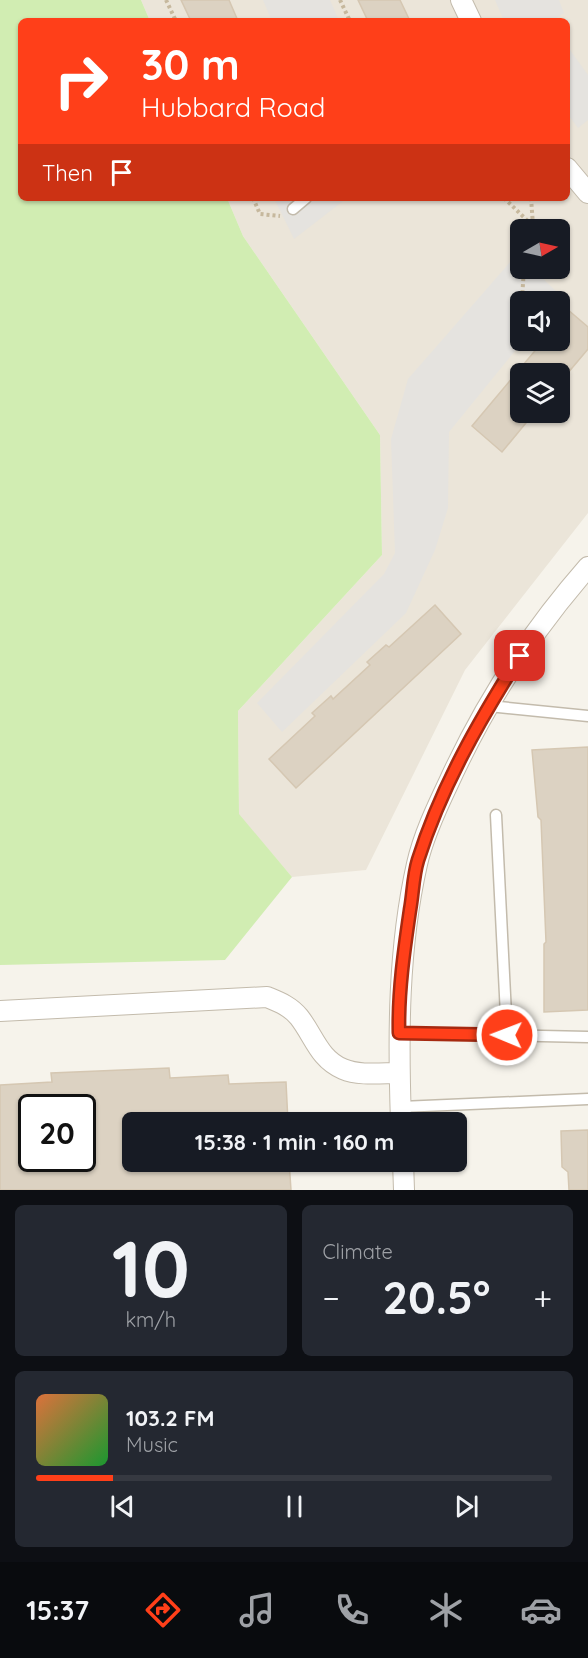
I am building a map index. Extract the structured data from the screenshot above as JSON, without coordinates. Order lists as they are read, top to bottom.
{
  "north": "right",
  "page": {
    "turn": ["30 m", "Hubbard Road"],
    "then": "Then",
    "limit": "20",
    "trip": "15:38 · 1 min · 160 m",
    "tile": [
      ["10", "km/h"],
      "Climate"
    ],
    "heat": ["−", "20.5°", "+"],
    "song": ["103.2 FM", "Music"],
    "tabs": "15:37"
  }
}
